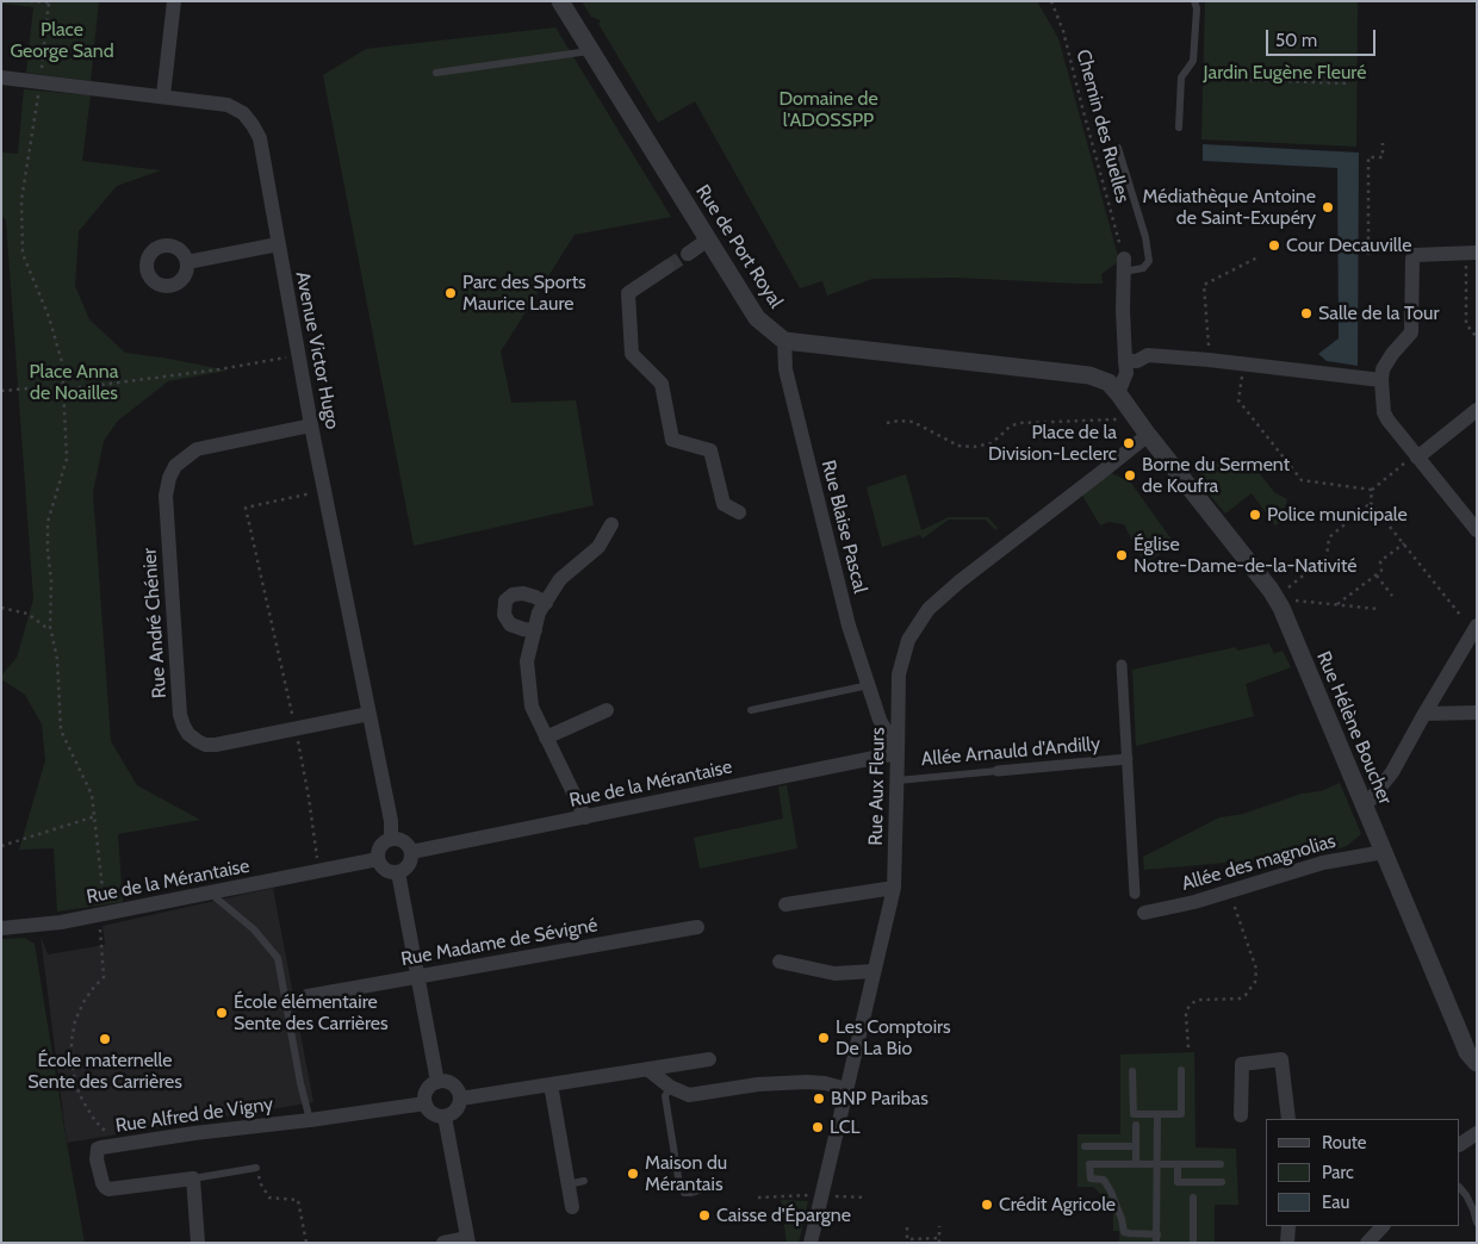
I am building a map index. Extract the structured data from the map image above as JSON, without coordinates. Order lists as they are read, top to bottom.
{
  "streets": {
    "street": [
      "Rue de Port Royal",
      "Avenue Victor Hugo",
      "Rue Blaise Pascal",
      "Rue André Chénier",
      "Rue Hélène Boucher",
      "Allée Arnauld d'Andilly",
      "Rue de la Mérantaise",
      "Rue Aux Fleurs",
      "Allée des magnolias",
      "Rue Madame de Sévigné",
      "Rue Alfred de Vigny"
    ],
    "path": ["Chemin des Ruelles"]
  },
  "crossings": [
    ["Rue de Port Royal", "Rue Blaise Pascal"],
    ["Avenue Victor Hugo", "Rue André Chénier"],
    ["Avenue Victor Hugo", "Rue de la Mérantaise"],
    ["Rue Blaise Pascal", "Rue de la Mérantaise"],
    ["Rue Blaise Pascal", "Rue Aux Fleurs"],
    ["Rue Hélène Boucher", "Rue Aux Fleurs"],
    ["Rue Hélène Boucher", "Allée des magnolias"],
    ["Allée Arnauld d'Andilly", "Rue Aux Fleurs"],
    ["Rue de la Mérantaise", "Rue Aux Fleurs"]
  ],
  "parks": [
    "Place George Sand",
    "Jardin Eugène Fleuré",
    "Domaine de l'ADOSSPP",
    "Place Anna de Noailles"
  ],
  "places": [
    "Médiathèque Antoine de Saint-Exupéry",
    "Cour Decauville",
    "Parc des Sports Maurice Laure",
    "Salle de la Tour",
    "Place de la Division-Leclerc",
    "Borne du Serment de Koufra",
    "Police municipale",
    "Église Notre-Dame-de-la-Nativité",
    "École élémentaire Sente des Carrières",
    "Les Comptoirs De La Bio",
    "École maternelle Sente des Carrières",
    "BNP Paribas",
    "LCL",
    "Maison du Mérantais",
    "Crédit Agricole",
    "Caisse d'Épargne"
  ],
  "legend": ["Route", "Parc", "Eau"],
  "scale_bar": "50 m"
}
